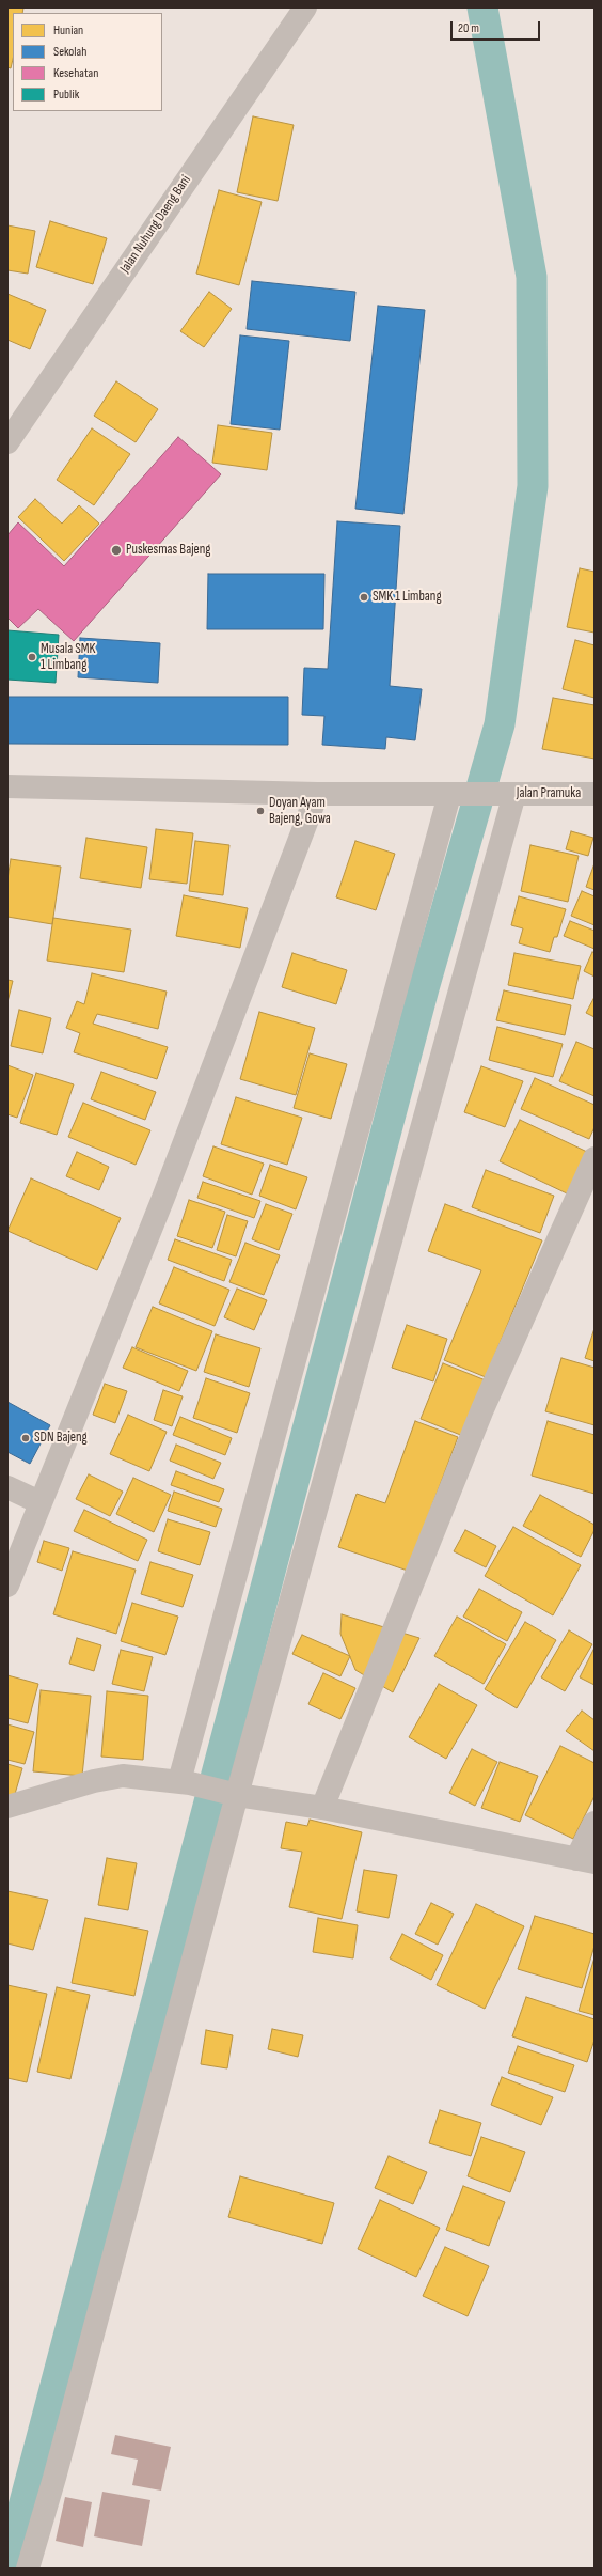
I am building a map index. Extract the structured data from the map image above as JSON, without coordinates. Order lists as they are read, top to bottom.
{
  "streets": {
    "street": ["Jalan Nuhung Daeng Bani", "Jalan Pramuka"]
  },
  "places": [
    "Puskesmas Bajeng",
    "SMK 1 Limbang",
    "Musala SMK 1 Limbang",
    "Doyan Ayam Bajeng, Gowa",
    "SDN Bajeng"
  ],
  "legend": [
    "Hunian",
    "Sekolah",
    "Kesehatan",
    "Publik"
  ],
  "scale_bar": "20 m"
}
